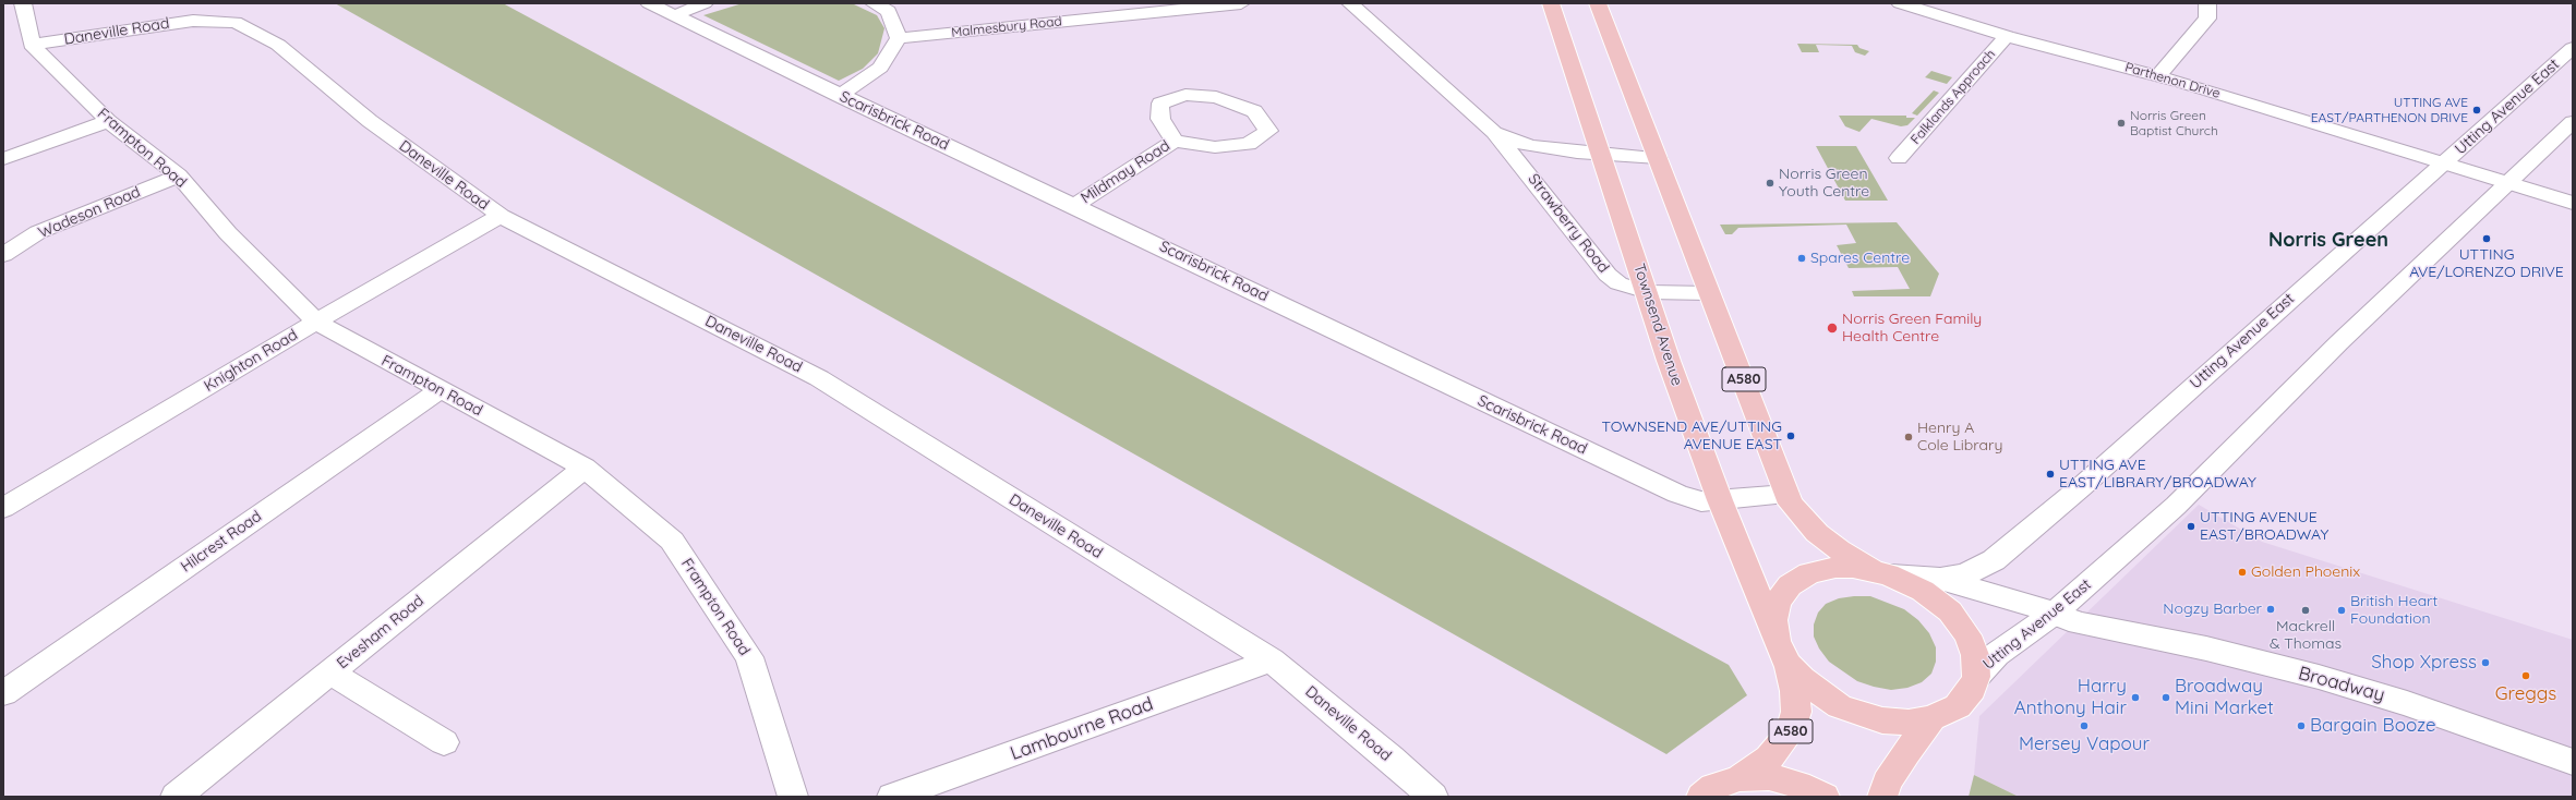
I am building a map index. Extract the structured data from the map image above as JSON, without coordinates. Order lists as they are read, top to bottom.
{
  "streets": {
    "main road": ["Townsend Avenue", "A580"],
    "street": [
      "Malmesbury Road",
      "Daneville Road",
      "Parthenon Drive",
      "Falklands Approach",
      "Utting Avenue East",
      "Scarisbrick Road",
      "Frampton Road",
      "Mildmay Road",
      "Wadeson Road",
      "Strawberry Road",
      "Knighton Road",
      "Hilcrest Road",
      "Evesham Road",
      "Broadway",
      "Lambourne Road"
    ]
  },
  "crossings": [
    ["Daneville Road", "Frampton Road"],
    ["Daneville Road", "Knighton Road"],
    ["Daneville Road", "Lambourne Road"],
    ["Parthenon Drive", "Falklands Approach"],
    ["Parthenon Drive", "Utting Avenue East"],
    ["Utting Avenue East", "A580"],
    ["Utting Avenue East", "Broadway"],
    ["Scarisbrick Road", "Mildmay Road"],
    ["Scarisbrick Road", "Townsend Avenue"],
    ["Scarisbrick Road", "A580"],
    ["Frampton Road", "Wadeson Road"],
    ["Frampton Road", "Knighton Road"],
    ["Frampton Road", "Hilcrest Road"],
    ["Frampton Road", "Evesham Road"],
    ["Strawberry Road", "Townsend Avenue"],
    ["Strawberry Road", "A580"],
    ["Townsend Avenue", "A580"]
  ],
  "districts": ["Norris Green"],
  "places": [
    "UTTING AVE EAST/PARTHENON DRIVE",
    "Norris Green Baptist Church",
    "Norris Green Youth Centre",
    "UTTING AVE/LORENZO DRIVE",
    "Spares Centre",
    "Norris Green Family Health Centre",
    "TOWNSEND AVE/UTTING AVENUE EAST",
    "Henry A Cole Library",
    "UTTING AVE EAST/LIBRARY/BROADWAY",
    "UTTING AVENUE EAST/BROADWAY",
    "Golden Phoenix",
    "Nogzy Barber",
    "Mackrell & Thomas",
    "British Heart Foundation",
    "Shop Xpress",
    "Greggs",
    "Harry Anthony Hair",
    "Broadway Mini Market",
    "Mersey Vapour",
    "Bargain Booze"
  ]
}
